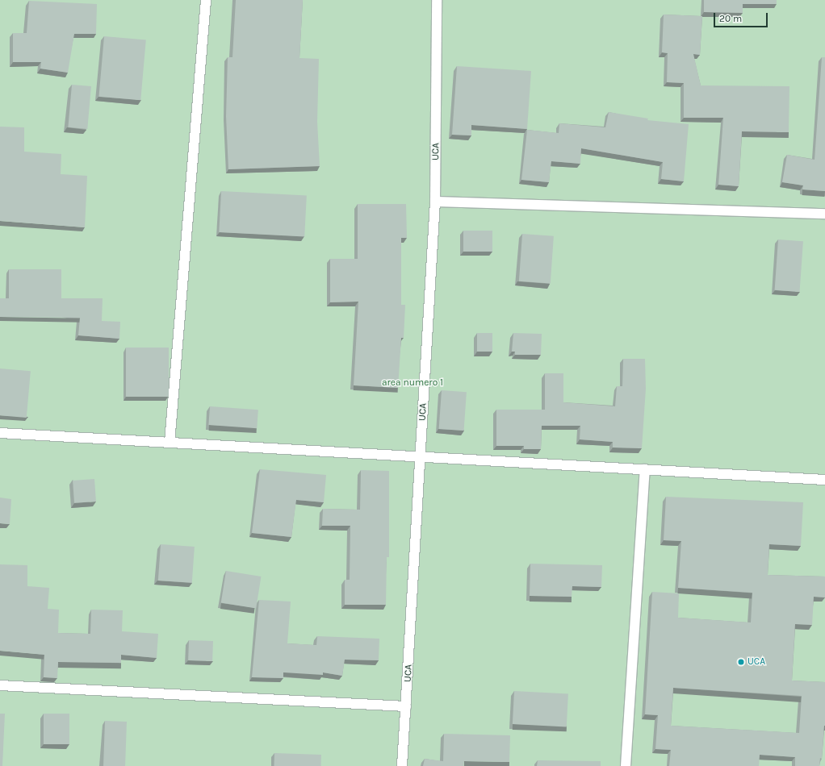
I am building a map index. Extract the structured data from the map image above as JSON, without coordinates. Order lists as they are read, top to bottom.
{
  "streets": {
    "street": ["UCA"]
  },
  "parks": ["area numero 1"],
  "places": ["UCA"],
  "scale_bar": "20 m"
}
